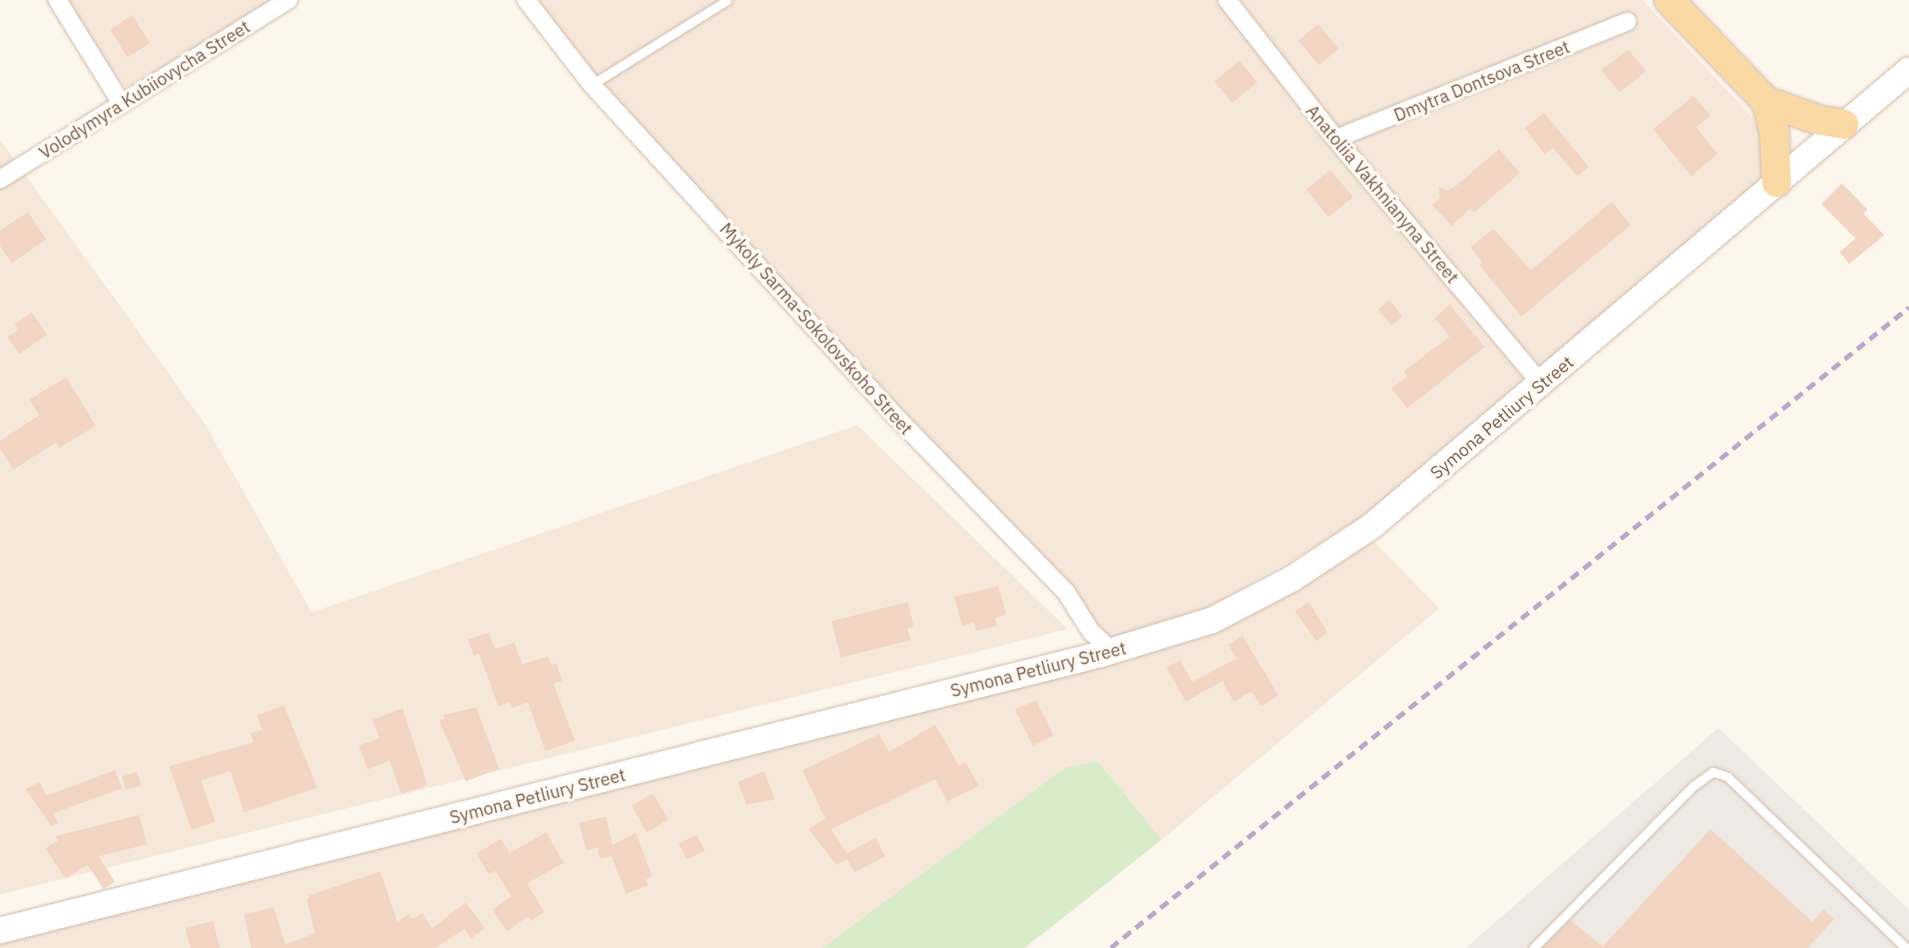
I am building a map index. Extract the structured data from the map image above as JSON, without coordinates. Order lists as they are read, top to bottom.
{
  "streets": {
    "street": [
      "Dmytra Dontsova Street",
      "Volodymyra Kubiiovycha Street",
      "Anatoliia Vakhnianyna Street",
      "Mykoly Sarma-Sokolovskoho Street",
      "Symona Petliury Street"
    ]
  },
  "crossings": [
    ["Dmytra Dontsova Street", "Anatoliia Vakhnianyna Street"],
    ["Anatoliia Vakhnianyna Street", "Symona Petliury Street"],
    ["Mykoly Sarma-Sokolovskoho Street", "Symona Petliury Street"]
  ]
}
